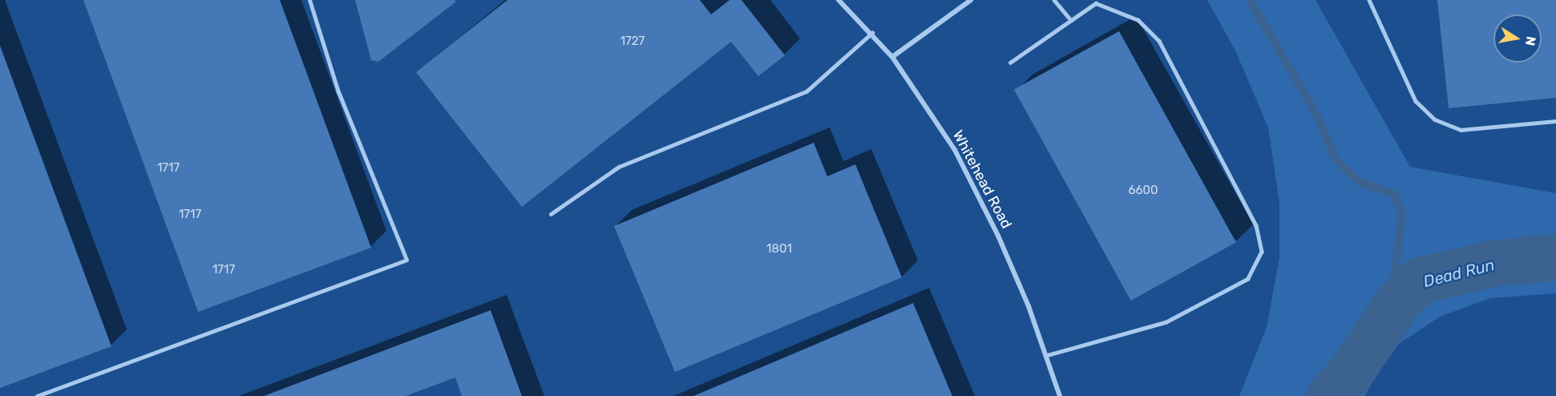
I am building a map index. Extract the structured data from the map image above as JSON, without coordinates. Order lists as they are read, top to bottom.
{
  "streets": {
    "street": ["Whitehead Road"]
  },
  "water": ["Dead Run"],
  "house_numbers": [
    "1727",
    "1717",
    "6600",
    "1717",
    "1801",
    "1717"
  ],
  "north": "right"
}
